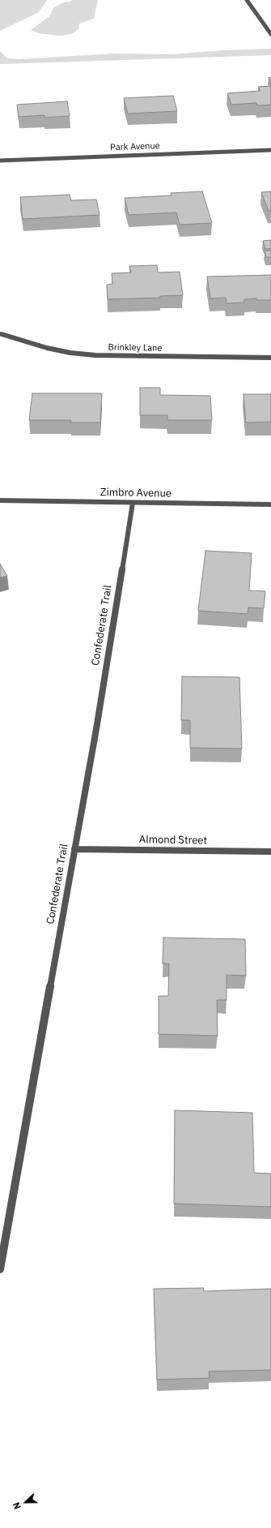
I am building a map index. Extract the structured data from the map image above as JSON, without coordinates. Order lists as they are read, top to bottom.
{
  "streets": {
    "street": [
      "Park Avenue",
      "Brinkley Lane",
      "Zimbro Avenue",
      "Confederate Trail",
      "Almond Street"
    ]
  },
  "crossings": [
    ["Zimbro Avenue", "Confederate Trail"],
    ["Confederate Trail", "Almond Street"]
  ],
  "north": "left"
}
